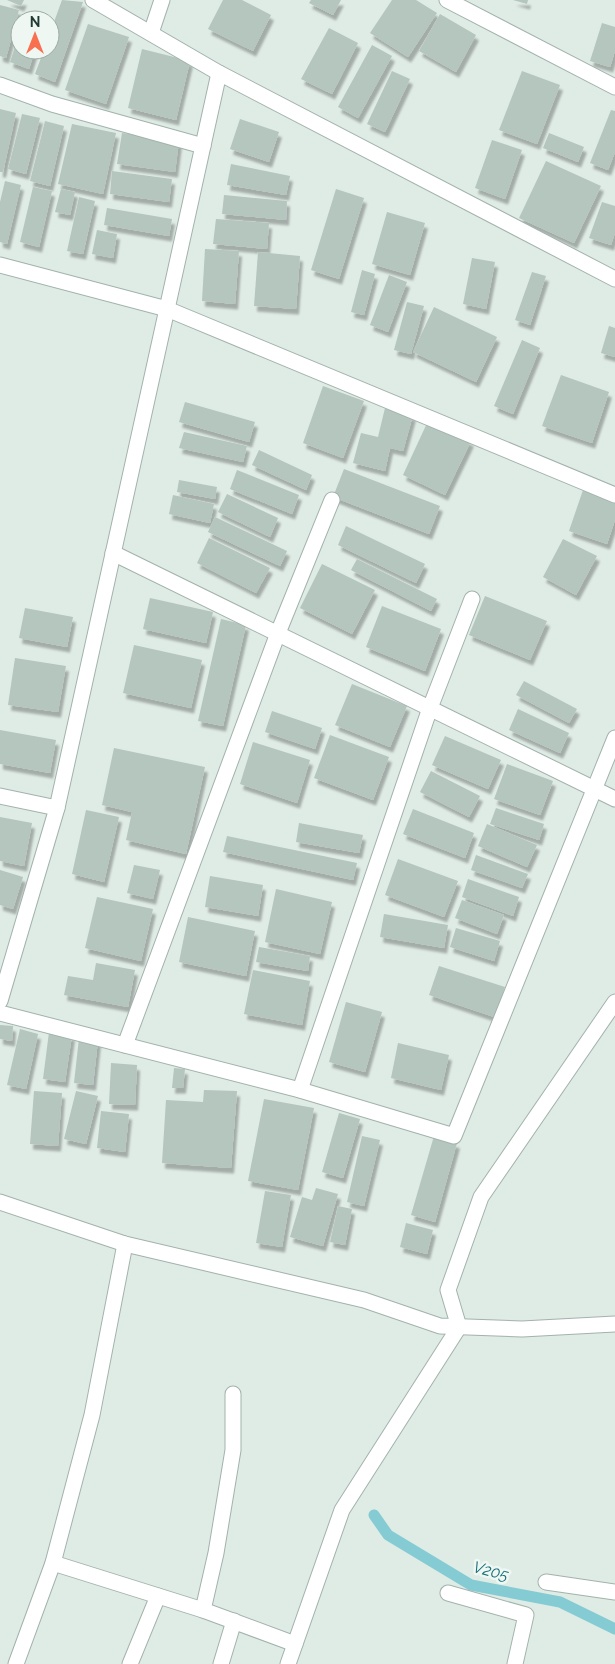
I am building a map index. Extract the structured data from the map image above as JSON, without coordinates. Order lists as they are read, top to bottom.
{
  "water": ["V205"],
  "north": "top"
}
